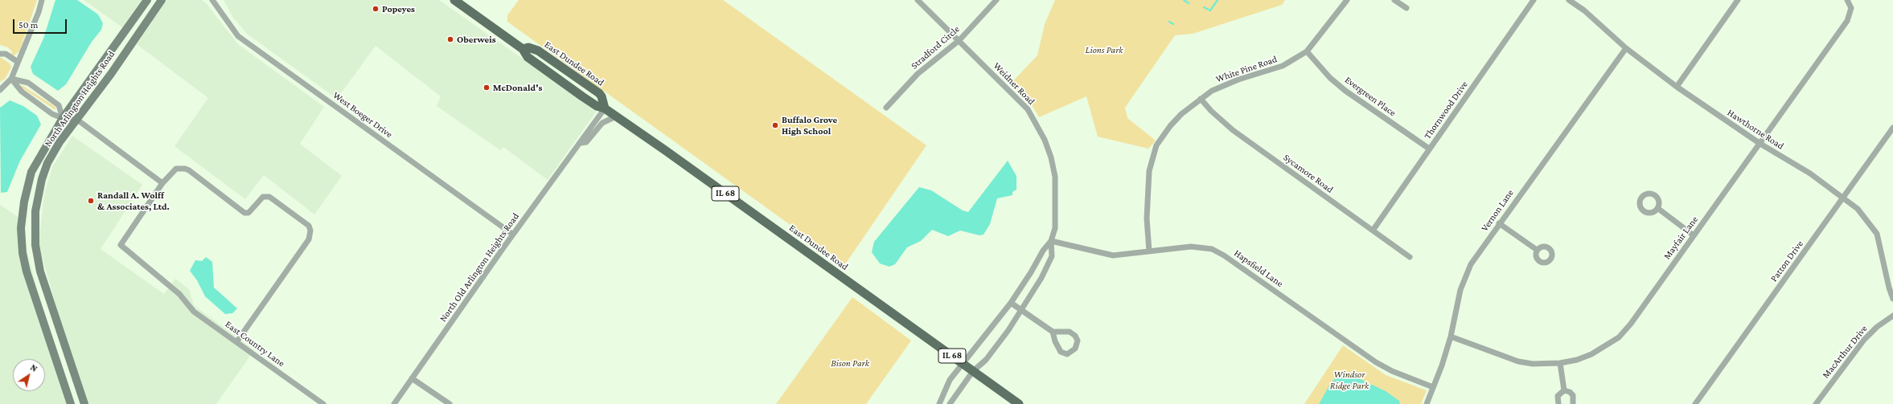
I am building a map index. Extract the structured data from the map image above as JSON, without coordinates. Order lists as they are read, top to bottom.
{
  "streets": {
    "main road": ["East Dundee Road", "North Arlington Heights Road", "IL 68"],
    "street": [
      "Stradford Circle",
      "White Pine Road",
      "Weidner Road",
      "Evergreen Place",
      "Thornwood Drive",
      "West Boeger Drive",
      "Hawthorne Road",
      "Sycamore Road",
      "Vernon Lane",
      "Mayfair Lane",
      "Patton Drive",
      "North Old Arlington Heights Road",
      "Hapsfield Lane",
      "East Country Lane",
      "MacArthur Drive"
    ]
  },
  "crossings": [
    ["Stradford Circle", "Weidner Road"],
    ["East Dundee Road", "Weidner Road"],
    ["East Dundee Road", "North Old Arlington Heights Road"],
    ["White Pine Road", "Evergreen Place"],
    ["White Pine Road", "Sycamore Road"],
    ["White Pine Road", "Hapsfield Lane"],
    ["Weidner Road", "Hapsfield Lane"],
    ["Evergreen Place", "Thornwood Drive"],
    ["Thornwood Drive", "Sycamore Road"],
    ["West Boeger Drive", "North Old Arlington Heights Road"],
    ["Hawthorne Road", "Vernon Lane"],
    ["Hawthorne Road", "Mayfair Lane"],
    ["Hawthorne Road", "Patton Drive"],
    ["Vernon Lane", "Mayfair Lane"],
    ["Vernon Lane", "Hapsfield Lane"]
  ],
  "parks": ["Lions Park", "Bison Park", "Windsor Ridge Park"],
  "places": [
    "Popeyes",
    "Oberweis",
    "McDonald's",
    "Buffalo Grove High School",
    "Randall A. Wolff & Associates, Ltd."
  ],
  "scale_bar": "50 m",
  "north": "top right"
}
